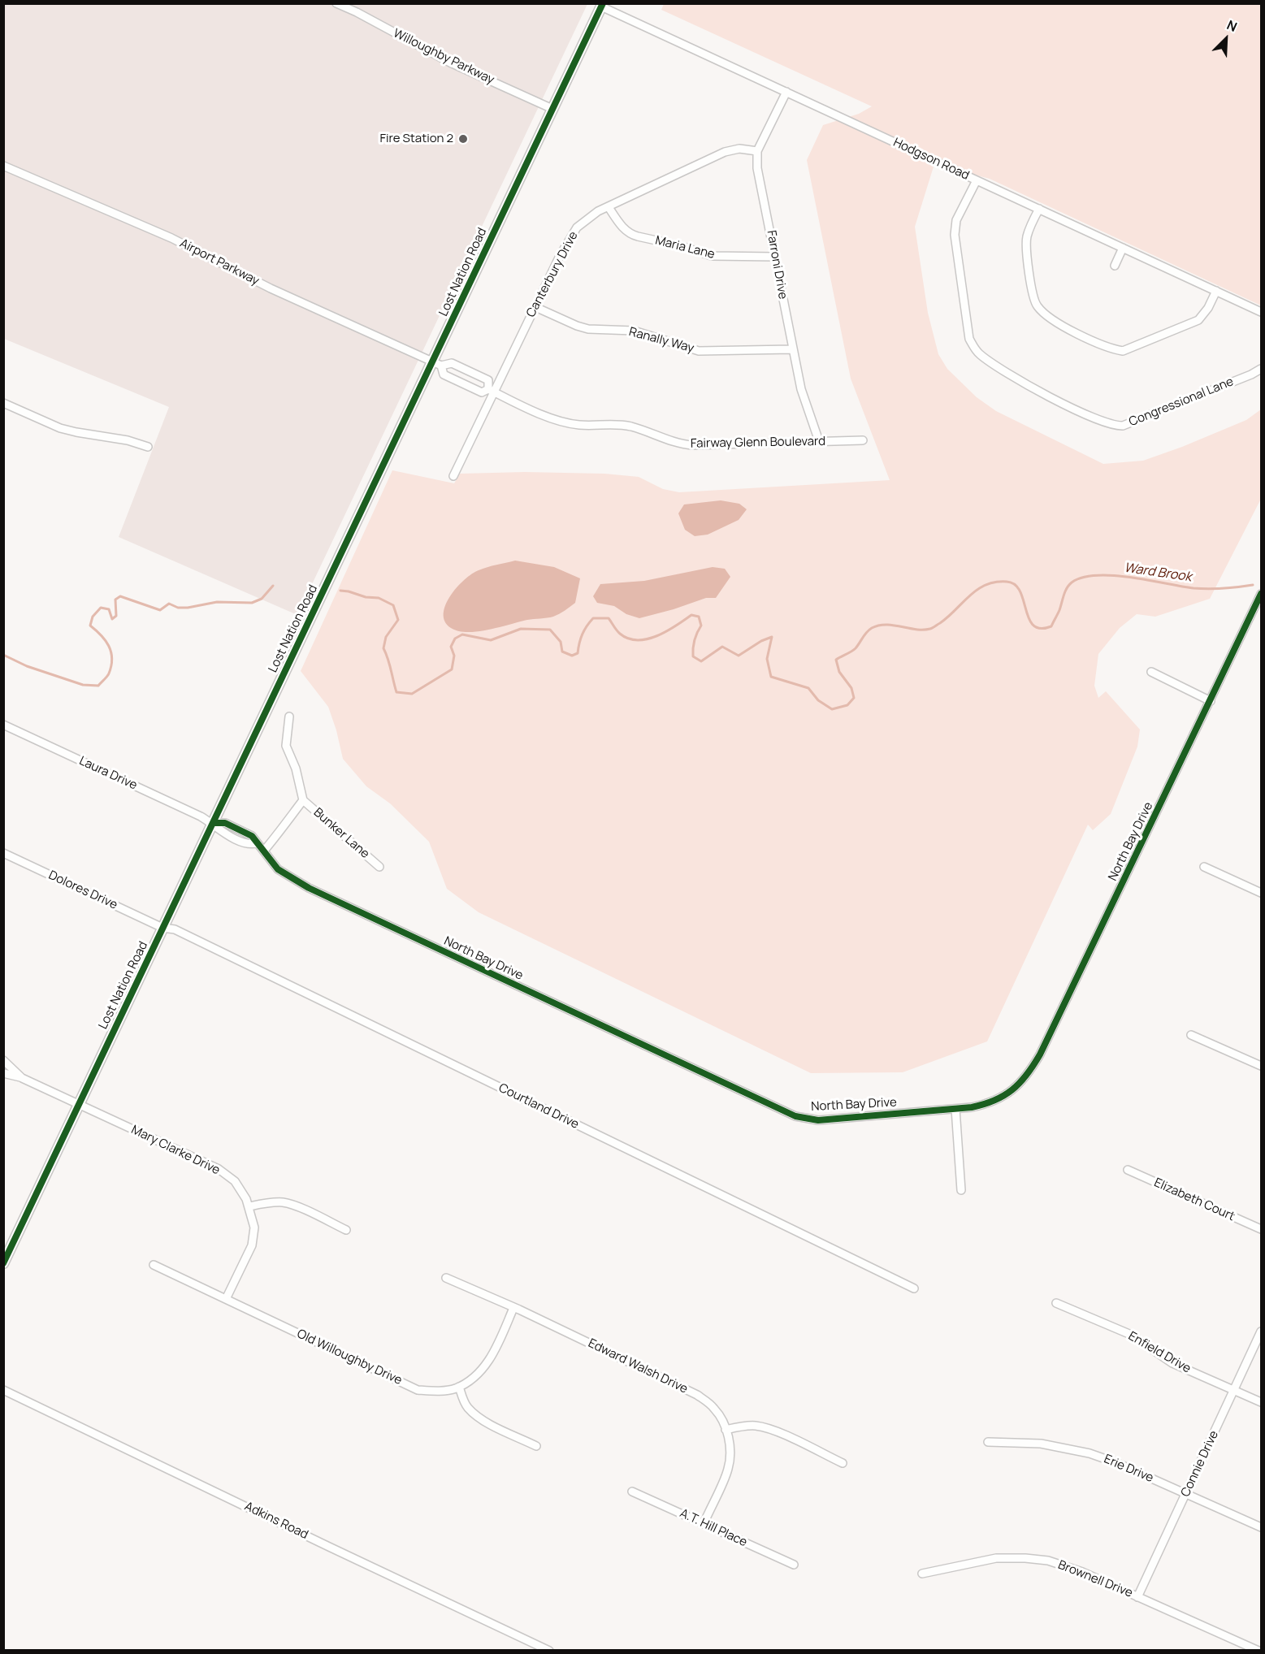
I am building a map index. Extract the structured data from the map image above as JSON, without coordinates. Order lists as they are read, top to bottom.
{
  "streets": {
    "street": [
      "Willoughby Parkway",
      "Hodgson Road",
      "Maria Lane",
      "Airport Parkway",
      "Farroni Drive",
      "Lost Nation Road",
      "Canterbury Drive",
      "Ranally Way",
      "Congressional Lane",
      "Fairway Glenn Boulevard",
      "Laura Drive",
      "Bunker Lane",
      "North Bay Drive",
      "Dolores Drive",
      "Courtland Drive",
      "Mary Clarke Drive",
      "Elizabeth Court",
      "Enfield Drive",
      "Old Willoughby Drive",
      "Edward Walsh Drive",
      "Connie Drive",
      "Erie Drive",
      "Adkins Road",
      "A.T. Hill Place",
      "Brownell Drive"
    ]
  },
  "crossings": [
    ["Willoughby Parkway", "Lost Nation Road"],
    ["Hodgson Road", "Farroni Drive"],
    ["Hodgson Road", "Lost Nation Road"],
    ["Hodgson Road", "Congressional Lane"],
    ["Maria Lane", "Farroni Drive"],
    ["Maria Lane", "Canterbury Drive"],
    ["Airport Parkway", "Lost Nation Road"],
    ["Airport Parkway", "Fairway Glenn Boulevard"],
    ["Farroni Drive", "Canterbury Drive"],
    ["Farroni Drive", "Ranally Way"],
    ["Farroni Drive", "Fairway Glenn Boulevard"],
    ["Lost Nation Road", "Fairway Glenn Boulevard"],
    ["Lost Nation Road", "Laura Drive"],
    ["Lost Nation Road", "North Bay Drive"],
    ["Lost Nation Road", "Dolores Drive"],
    ["Lost Nation Road", "Courtland Drive"],
    ["Lost Nation Road", "Mary Clarke Drive"],
    ["Canterbury Drive", "Ranally Way"],
    ["Canterbury Drive", "Fairway Glenn Boulevard"],
    ["Laura Drive", "North Bay Drive"],
    ["Bunker Lane", "North Bay Drive"],
    ["Dolores Drive", "Courtland Drive"],
    ["Mary Clarke Drive", "Old Willoughby Drive"],
    ["Enfield Drive", "Connie Drive"],
    ["Old Willoughby Drive", "Edward Walsh Drive"],
    ["Edward Walsh Drive", "A.T. Hill Place"],
    ["Connie Drive", "Erie Drive"],
    ["Connie Drive", "Brownell Drive"]
  ],
  "water": ["Ward Brook"],
  "places": ["Fire Station 2"],
  "north": "top right"
}
